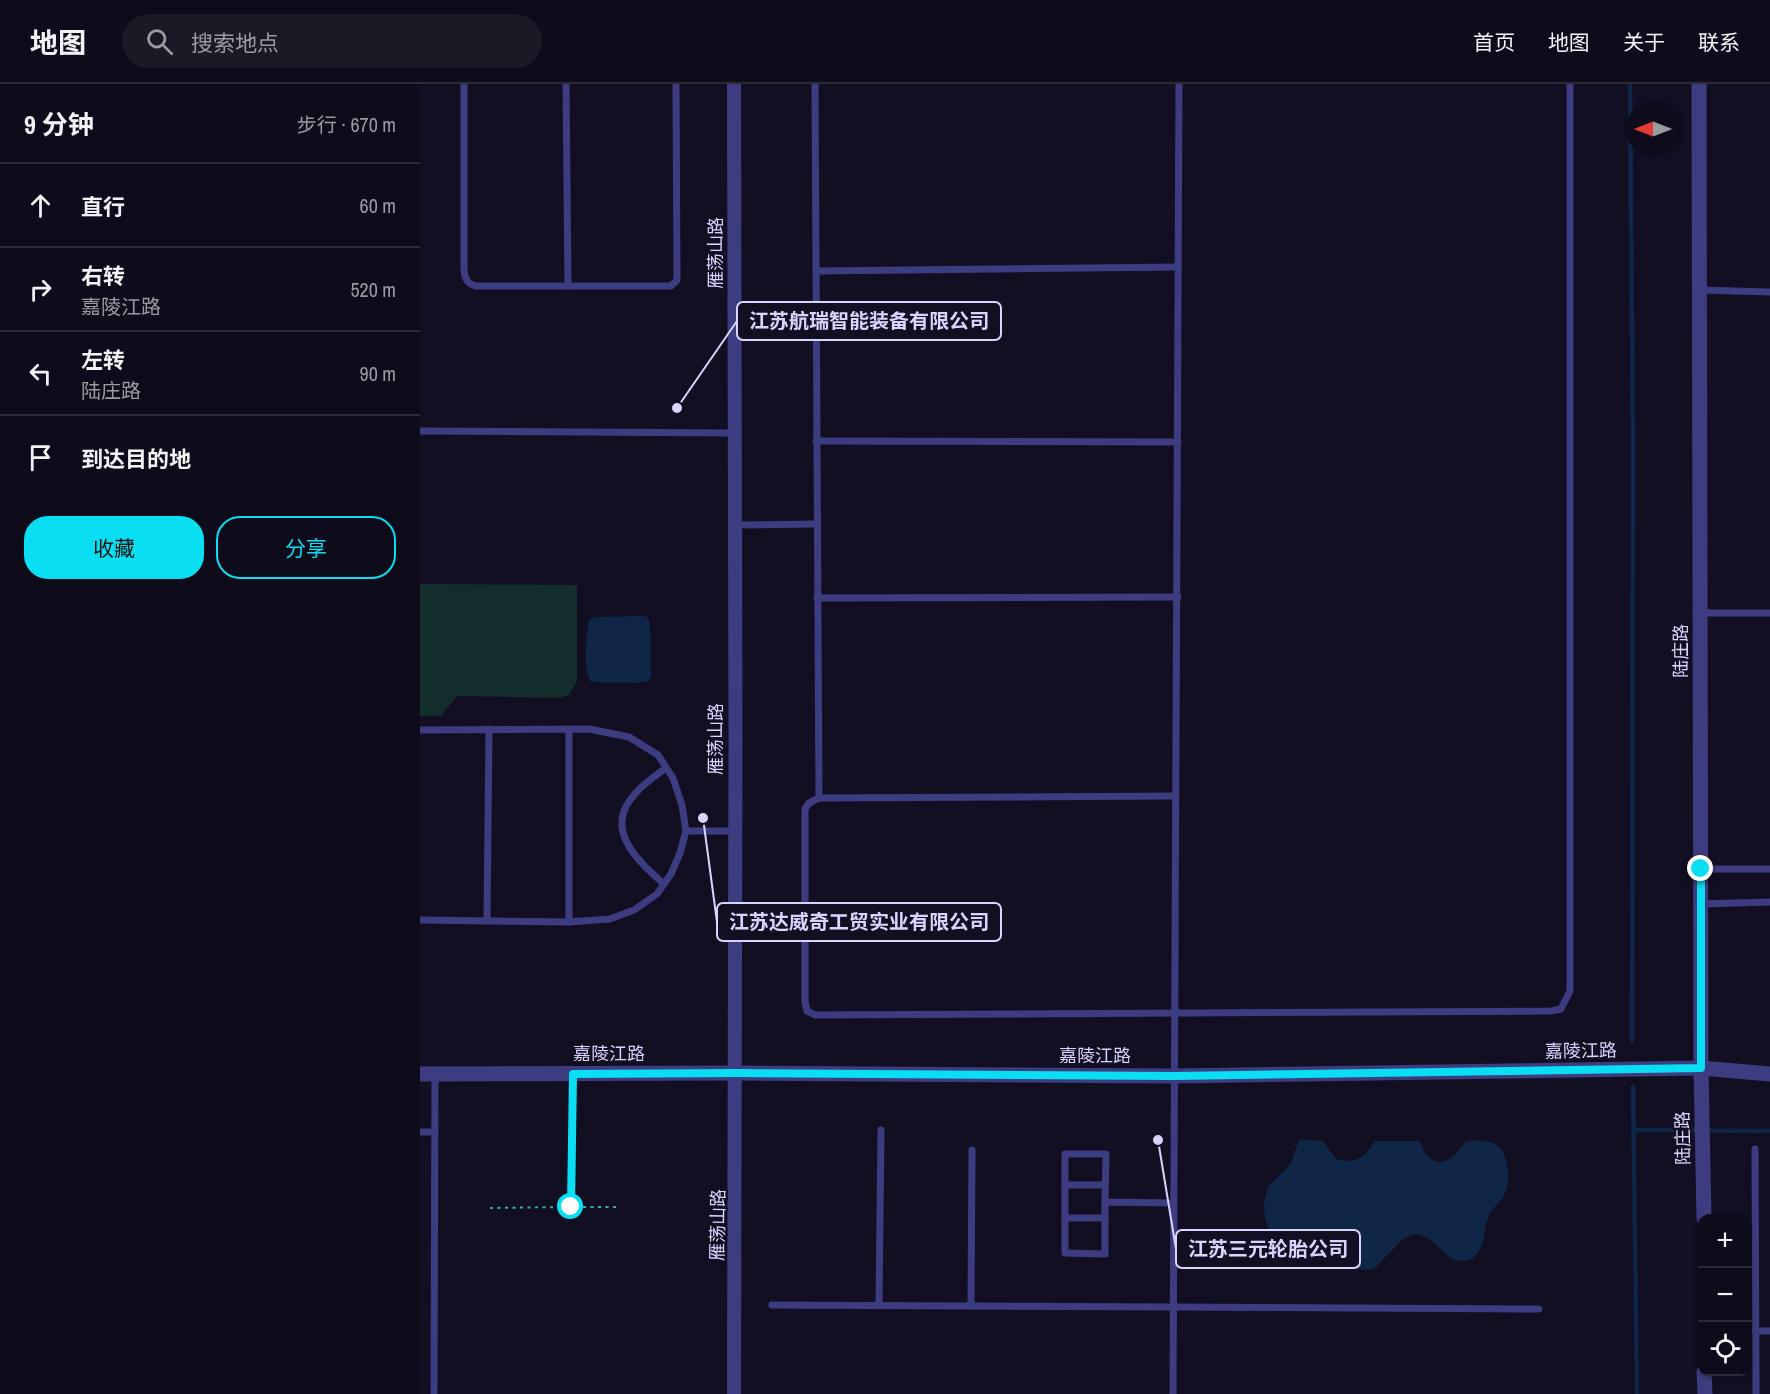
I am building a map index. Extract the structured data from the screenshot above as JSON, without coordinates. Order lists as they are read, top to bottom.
{
  "streets": {
    "street": ["雁荡山路", "陆庄路", "嘉陵江路"]
  },
  "crossings": [
    ["雁荡山路", "嘉陵江路"],
    ["陆庄路", "嘉陵江路"]
  ],
  "places": ["江苏航瑞智能装备有限公司", "江苏达威奇工贸实业有限公司", "江苏三元轮胎公司"],
  "north": "left",
  "page": {
    "header": "地图",
    "search": "搜索地点",
    "nav": [
      "首页",
      "地图",
      "关于",
      "联系"
    ],
    "heading": ["9 分钟", "步行 · 670 m"],
    "list": [
      ["直行", "60 m"],
      ["右转", "嘉陵江路", "520 m"],
      ["左转", "陆庄路", "90 m"],
      "到达目的地"
    ],
    "buttons": ["收藏", "分享"],
    "map_buttons": ["+", "−"]
  }
}
